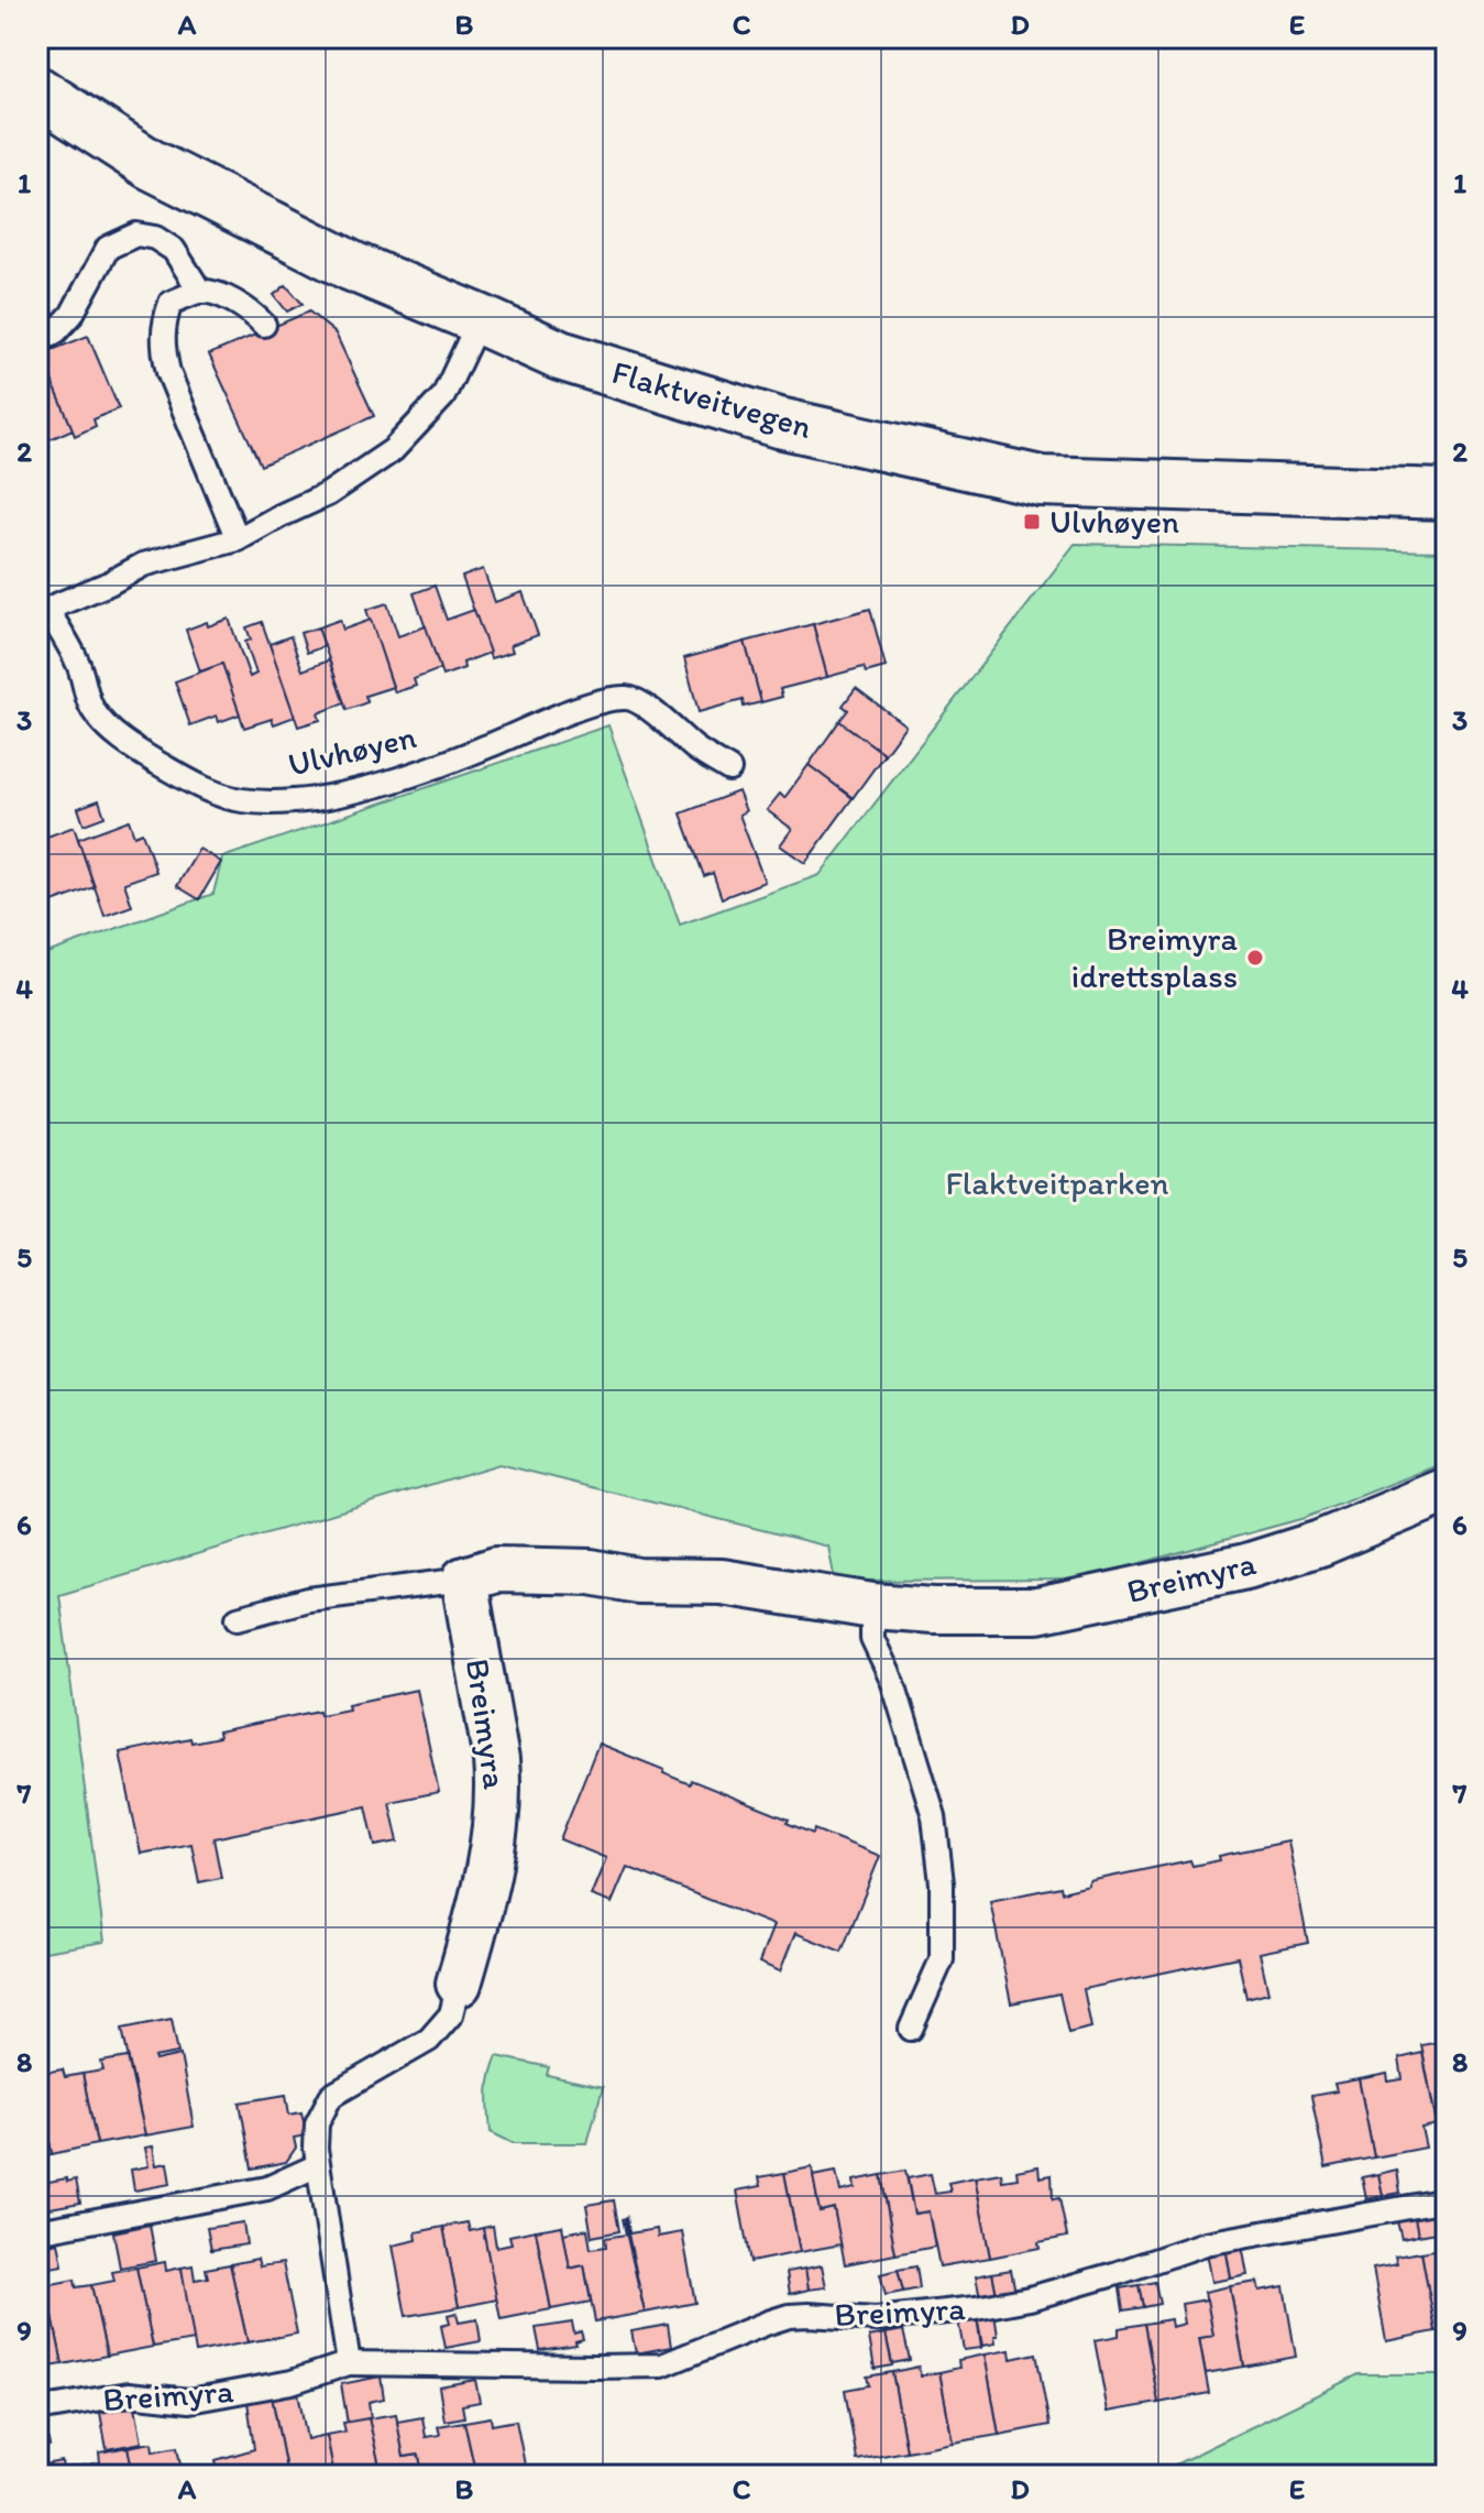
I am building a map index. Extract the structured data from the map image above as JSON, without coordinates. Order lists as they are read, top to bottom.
{
  "streets": {
    "main road": ["Flaktveitvegen"],
    "street": ["Breimyra"],
    "lane": ["Ulvhøyen"]
  },
  "crossings": [
    ["Flaktveitvegen", "Ulvhøyen"]
  ],
  "parks": ["Flaktveitparken"],
  "places": {
    "transit": ["Ulvhøyen"],
    "other": ["Breimyra idrettsplass"]
  },
  "grid": {
    "columns": [
      "A",
      "B",
      "C",
      "D",
      "E"
    ],
    "rows": [
      "1",
      "2",
      "3",
      "4",
      "5",
      "6",
      "7",
      "8",
      "9"
    ]
  }
}
